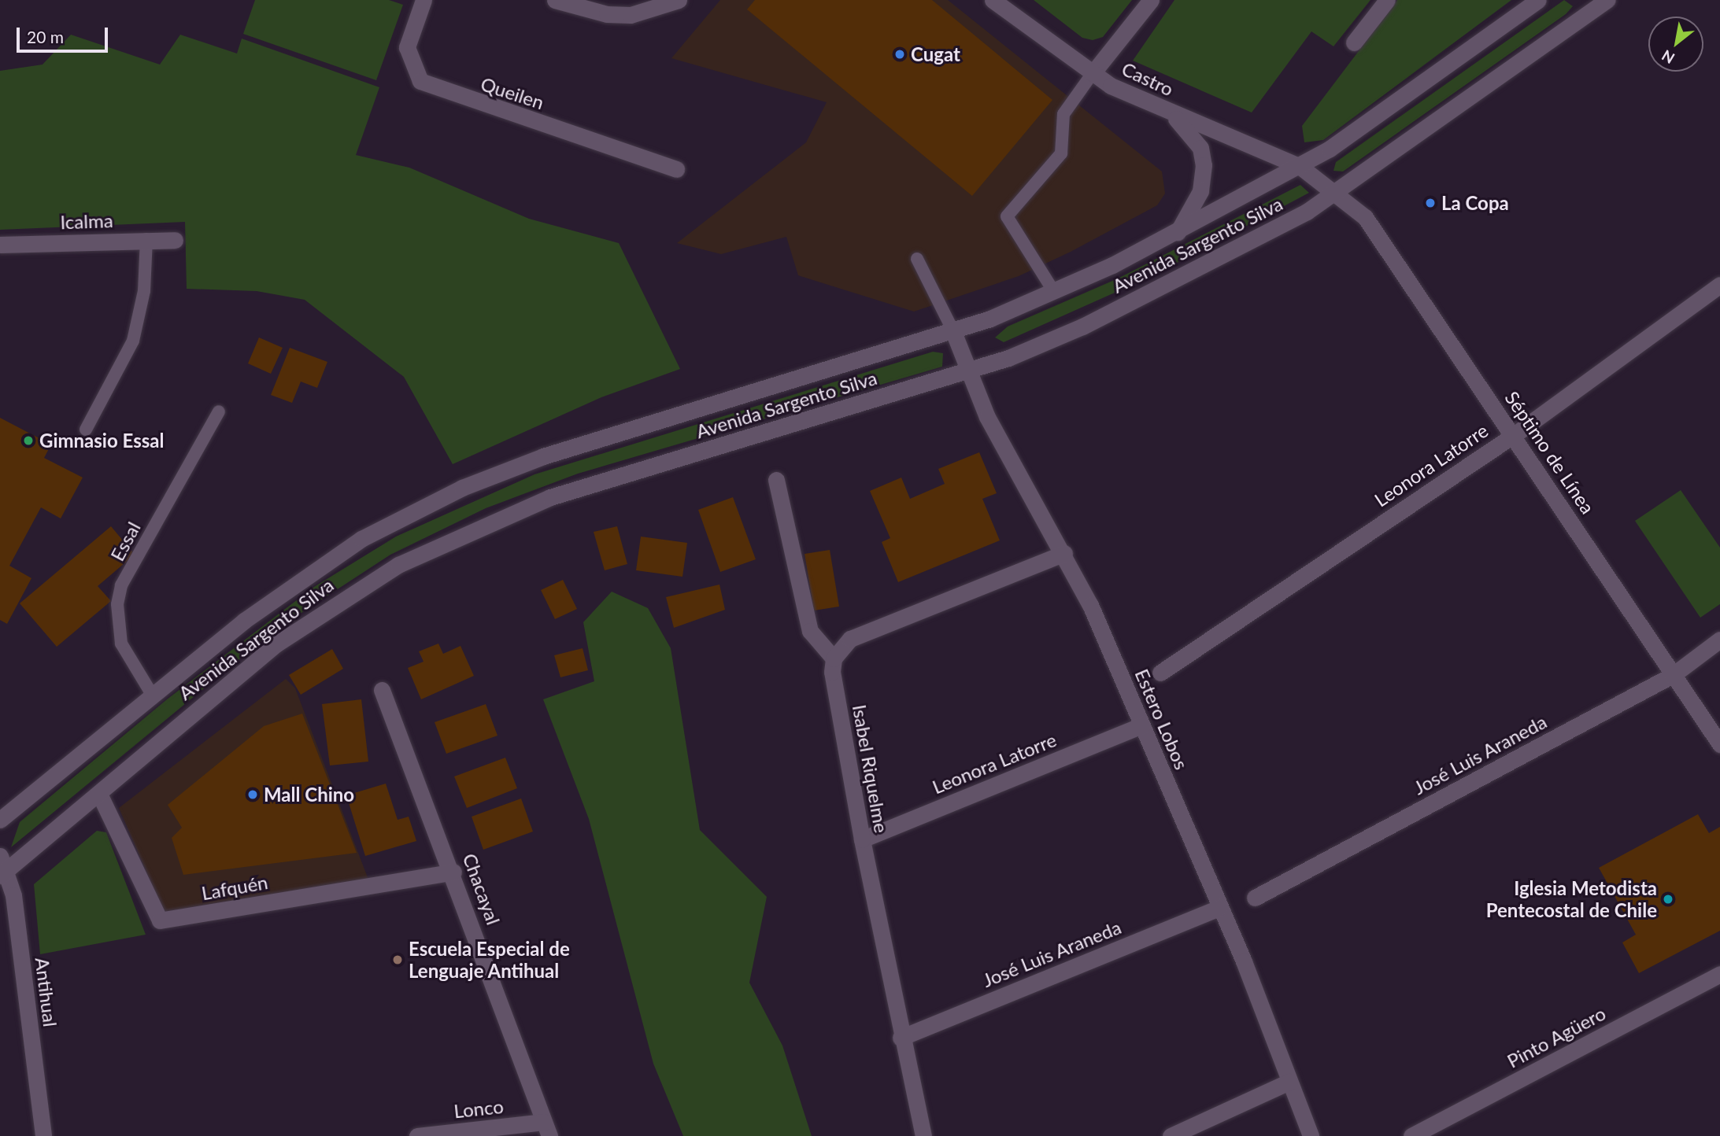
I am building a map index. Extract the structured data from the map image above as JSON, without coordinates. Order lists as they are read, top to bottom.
{
  "streets": {
    "street": [
      "Castro",
      "Queilen",
      "Icalma",
      "Avenida Sargento Silva",
      "Séptimo de Línea",
      "Leonora Latorre",
      "Estero Lobos",
      "José Luis Araneda",
      "Isabel Riquelme",
      "Lafquén",
      "Chacayal",
      "Antihual",
      "Pinto Agüero",
      "Lonco"
    ],
    "lane": ["Essal"]
  },
  "crossings": [
    ["Castro", "Avenida Sargento Silva"],
    ["Castro", "Séptimo de Línea"],
    ["Avenida Sargento Silva", "Séptimo de Línea"],
    ["Avenida Sargento Silva", "Essal"],
    ["Avenida Sargento Silva", "Estero Lobos"],
    ["Avenida Sargento Silva", "Lafquén"],
    ["Avenida Sargento Silva", "Antihual"],
    ["Séptimo de Línea", "Leonora Latorre"],
    ["Séptimo de Línea", "José Luis Araneda"],
    ["Leonora Latorre", "Estero Lobos"],
    ["Leonora Latorre", "Isabel Riquelme"],
    ["Estero Lobos", "José Luis Araneda"],
    ["José Luis Araneda", "Isabel Riquelme"],
    ["Lafquén", "Chacayal"],
    ["Chacayal", "Lonco"]
  ],
  "places": [
    "Cugat",
    "La Copa",
    "Gimnasio Essal",
    "Mall Chino",
    "Iglesia Metodista Pentecostal de Chile",
    "Escuela Especial de Lenguaje Antihual"
  ],
  "scale_bar": "20 m",
  "north": "bottom left"
}
